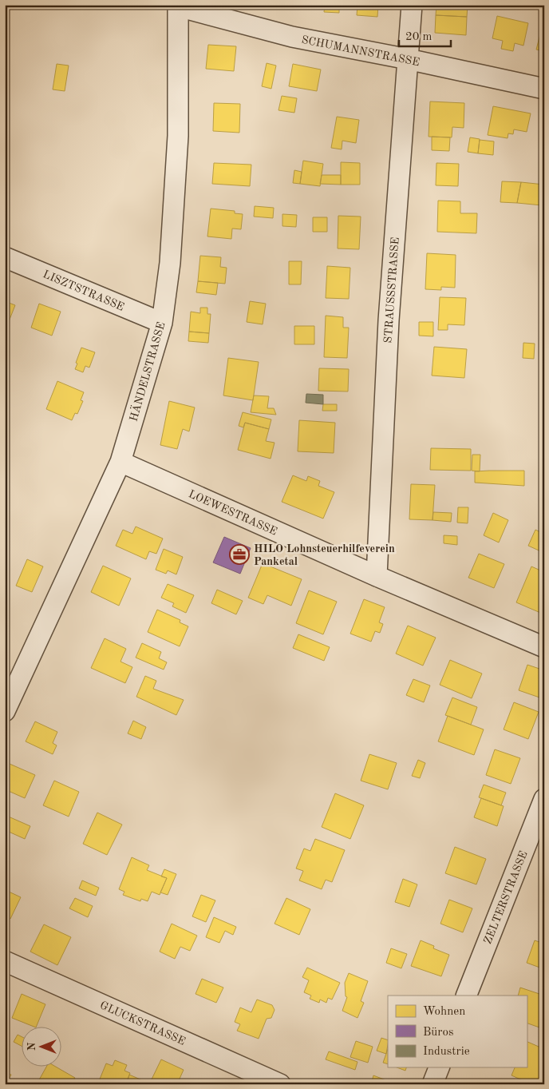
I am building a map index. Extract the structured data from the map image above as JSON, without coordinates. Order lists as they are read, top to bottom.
{
  "streets": {
    "street": [
      "SCHUMANNSTRASSE",
      "LISZTSTRASSE",
      "STRAUSSSTRASSE",
      "HÄNDELSTRASSE",
      "LOEWESTRASSE",
      "ZELTERSTRASSE",
      "GLUCKSTRASSE"
    ]
  },
  "crossings": [
    ["SCHUMANNSTRASSE", "STRAUSSSTRASSE"],
    ["SCHUMANNSTRASSE", "HÄNDELSTRASSE"],
    ["LISZTSTRASSE", "HÄNDELSTRASSE"],
    ["STRAUSSSTRASSE", "LOEWESTRASSE"],
    ["HÄNDELSTRASSE", "LOEWESTRASSE"]
  ],
  "places": {
    "office": ["HILO Lohnsteuerhilfeverein Panketal"]
  },
  "legend": ["Wohnen", "Büros", "Industrie"],
  "scale_bar": "20 m",
  "north": "left"
}
